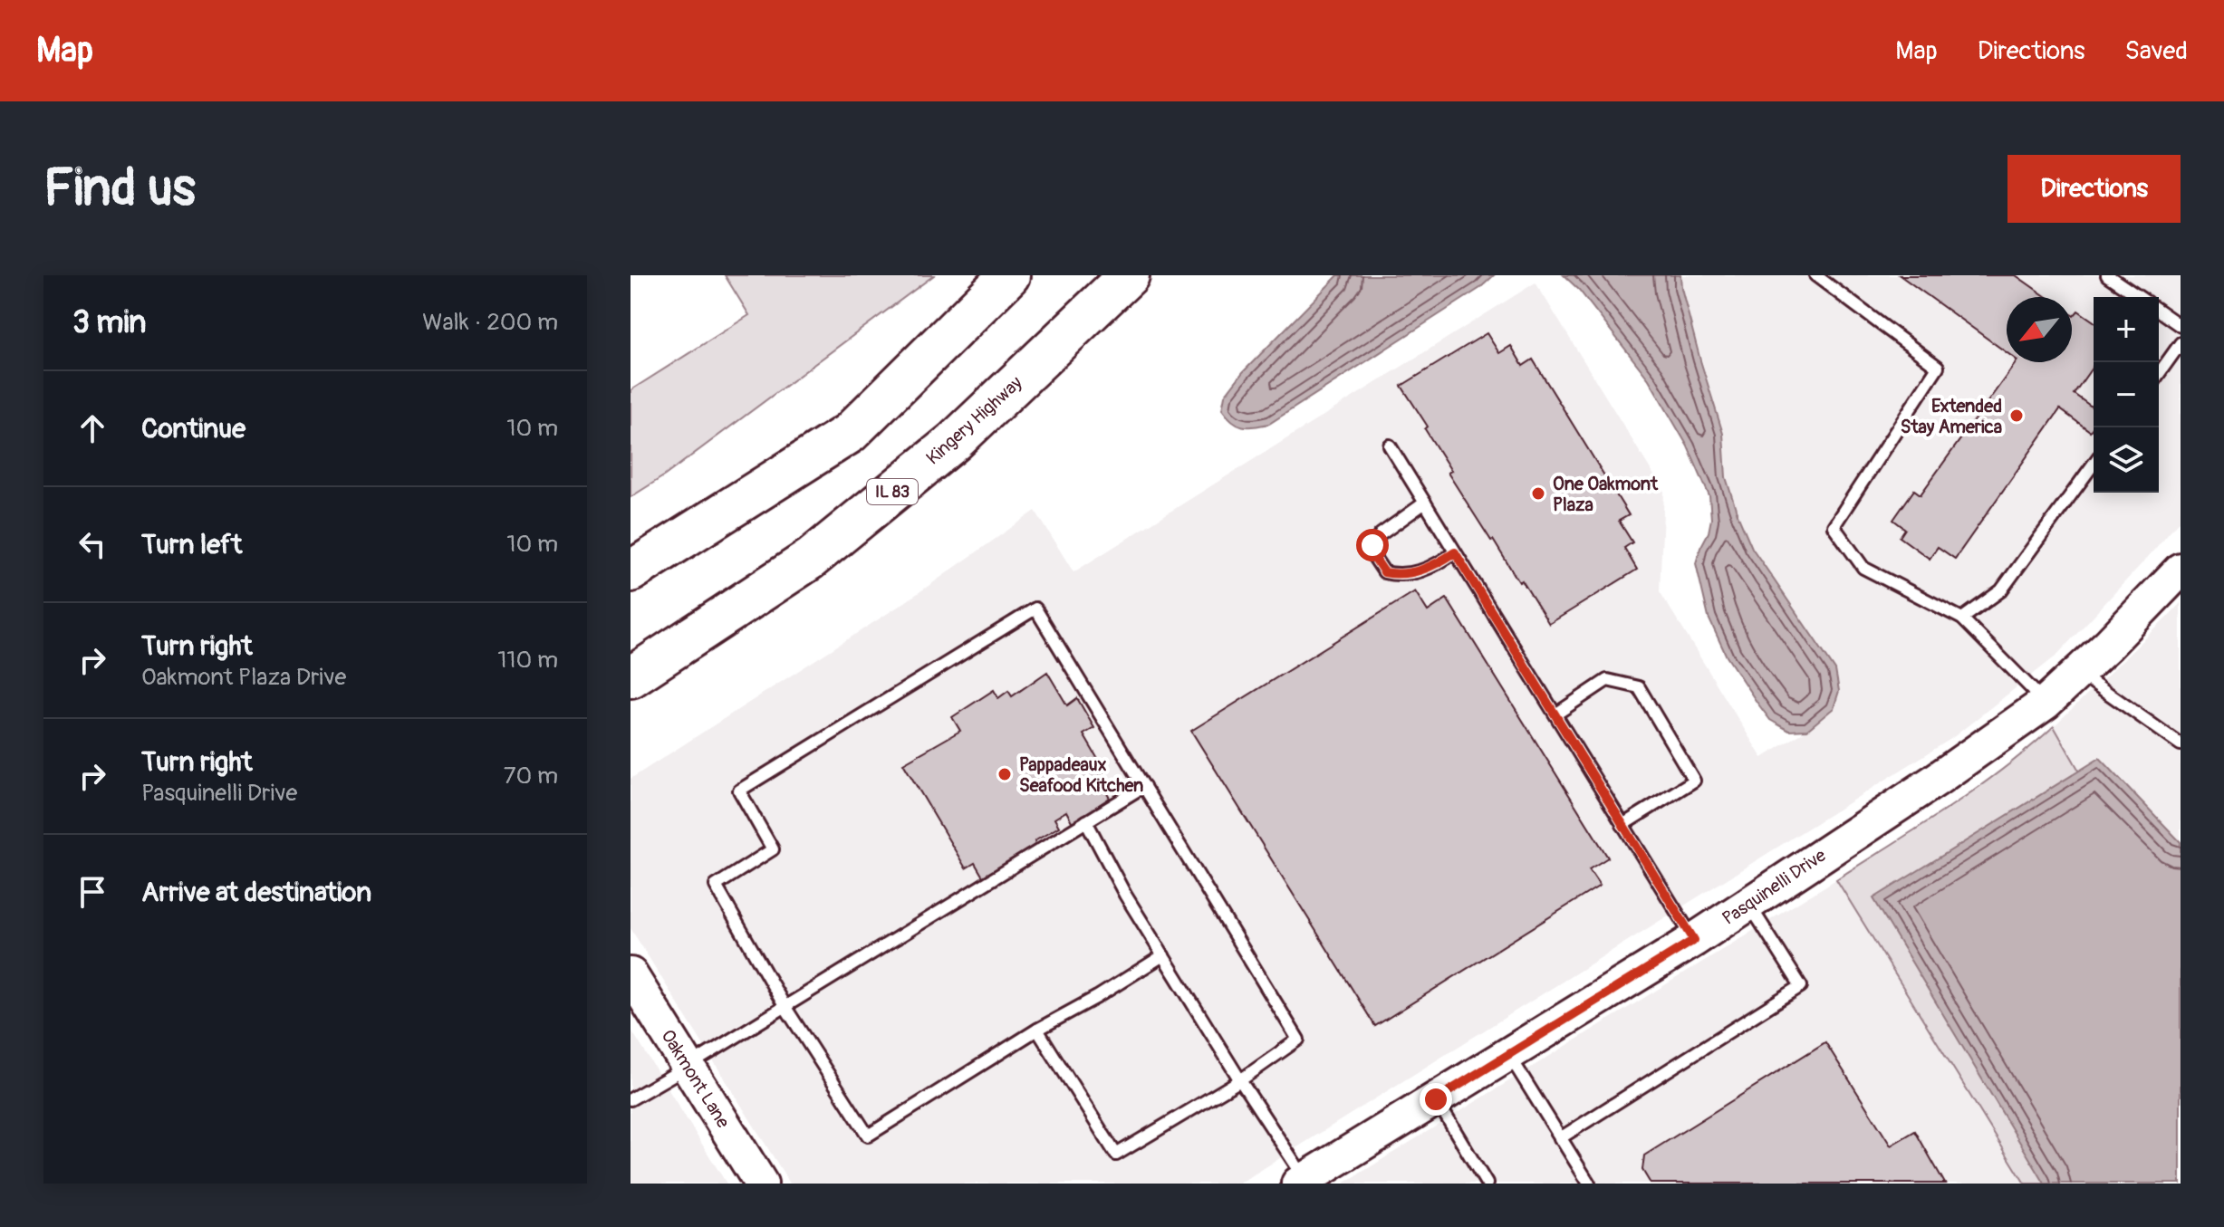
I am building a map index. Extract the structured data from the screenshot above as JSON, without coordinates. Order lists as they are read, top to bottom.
{
  "streets": {
    "highway": ["Kingery Highway", "IL 83"],
    "street": ["Pasquinelli Drive", "Oakmont Lane"]
  },
  "places": ["Extended Stay America", "One Oakmont Plaza", "Pappadeaux Seafood Kitchen"],
  "north": "bottom left",
  "page": {
    "header": "Map",
    "nav": ["Map", "Directions", "Saved"],
    "buttons": "Directions",
    "title": "Find us",
    "heading": ["3 min", "Walk · 200 m"],
    "map_buttons": ["+", "−"],
    "list": [
      ["Continue", "10 m"],
      ["Turn left", "10 m"],
      ["Turn right", "Oakmont Plaza Drive", "110 m"],
      ["Turn right", "Pasquinelli Drive", "70 m"],
      "Arrive at destination"
    ]
  }
}
